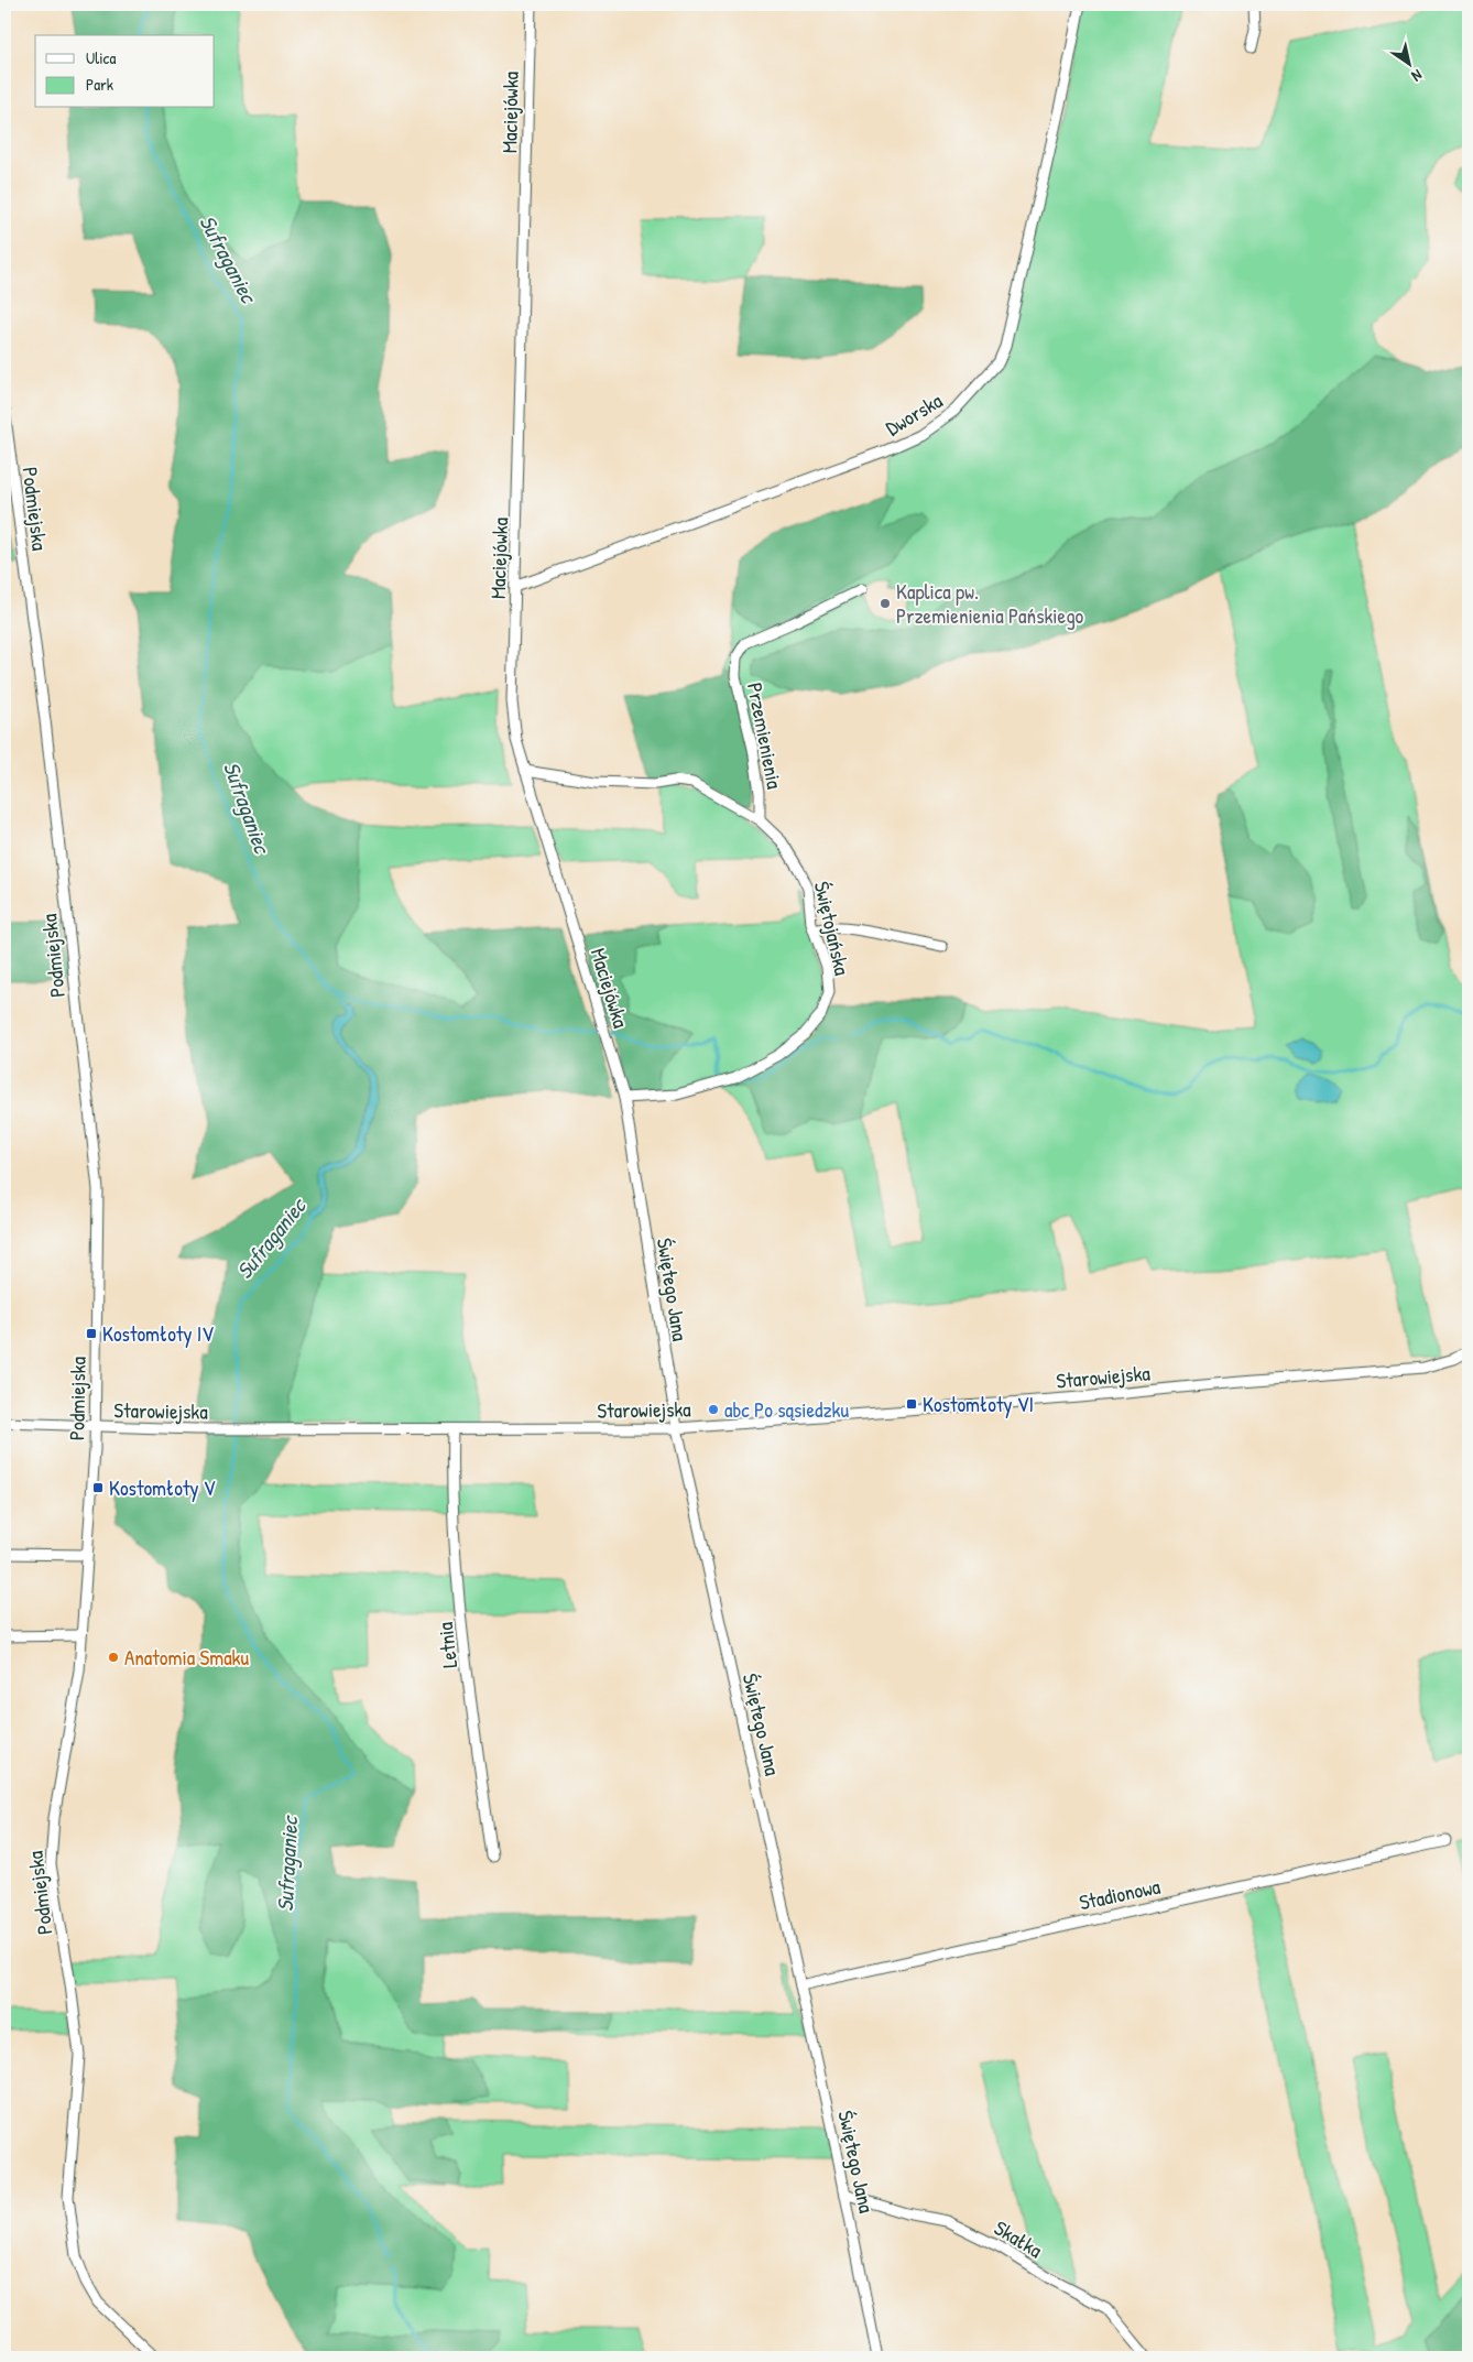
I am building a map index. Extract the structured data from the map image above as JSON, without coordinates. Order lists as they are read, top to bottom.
{
  "streets": {
    "street": [
      "Maciejówka",
      "Dworska",
      "Podmiejska",
      "Przemienienia",
      "Świętojańska",
      "Świętego Jana",
      "Starowiejska",
      "Letnia",
      "Stadionowa",
      "Skałka"
    ]
  },
  "crossings": [
    ["Maciejówka", "Dworska"],
    ["Maciejówka", "Świętojańska"],
    ["Maciejówka", "Świętego Jana"],
    ["Podmiejska", "Starowiejska"],
    ["Przemienienia", "Świętojańska"],
    ["Świętojańska", "Świętego Jana"],
    ["Świętego Jana", "Starowiejska"],
    ["Świętego Jana", "Stadionowa"],
    ["Świętego Jana", "Skałka"],
    ["Starowiejska", "Letnia"]
  ],
  "water": ["Sufraganiec"],
  "places": {
    "other": ["Kaplica pw. Przemienienia Pańskiego", "abc Po sąsiedzku", "Anatomia Smaku"],
    "transit": ["Kostomłoty IV", "Kostomłoty VI", "Kostomłoty V"]
  },
  "legend": ["Ulica", "Park"],
  "north": "bottom right"
}
